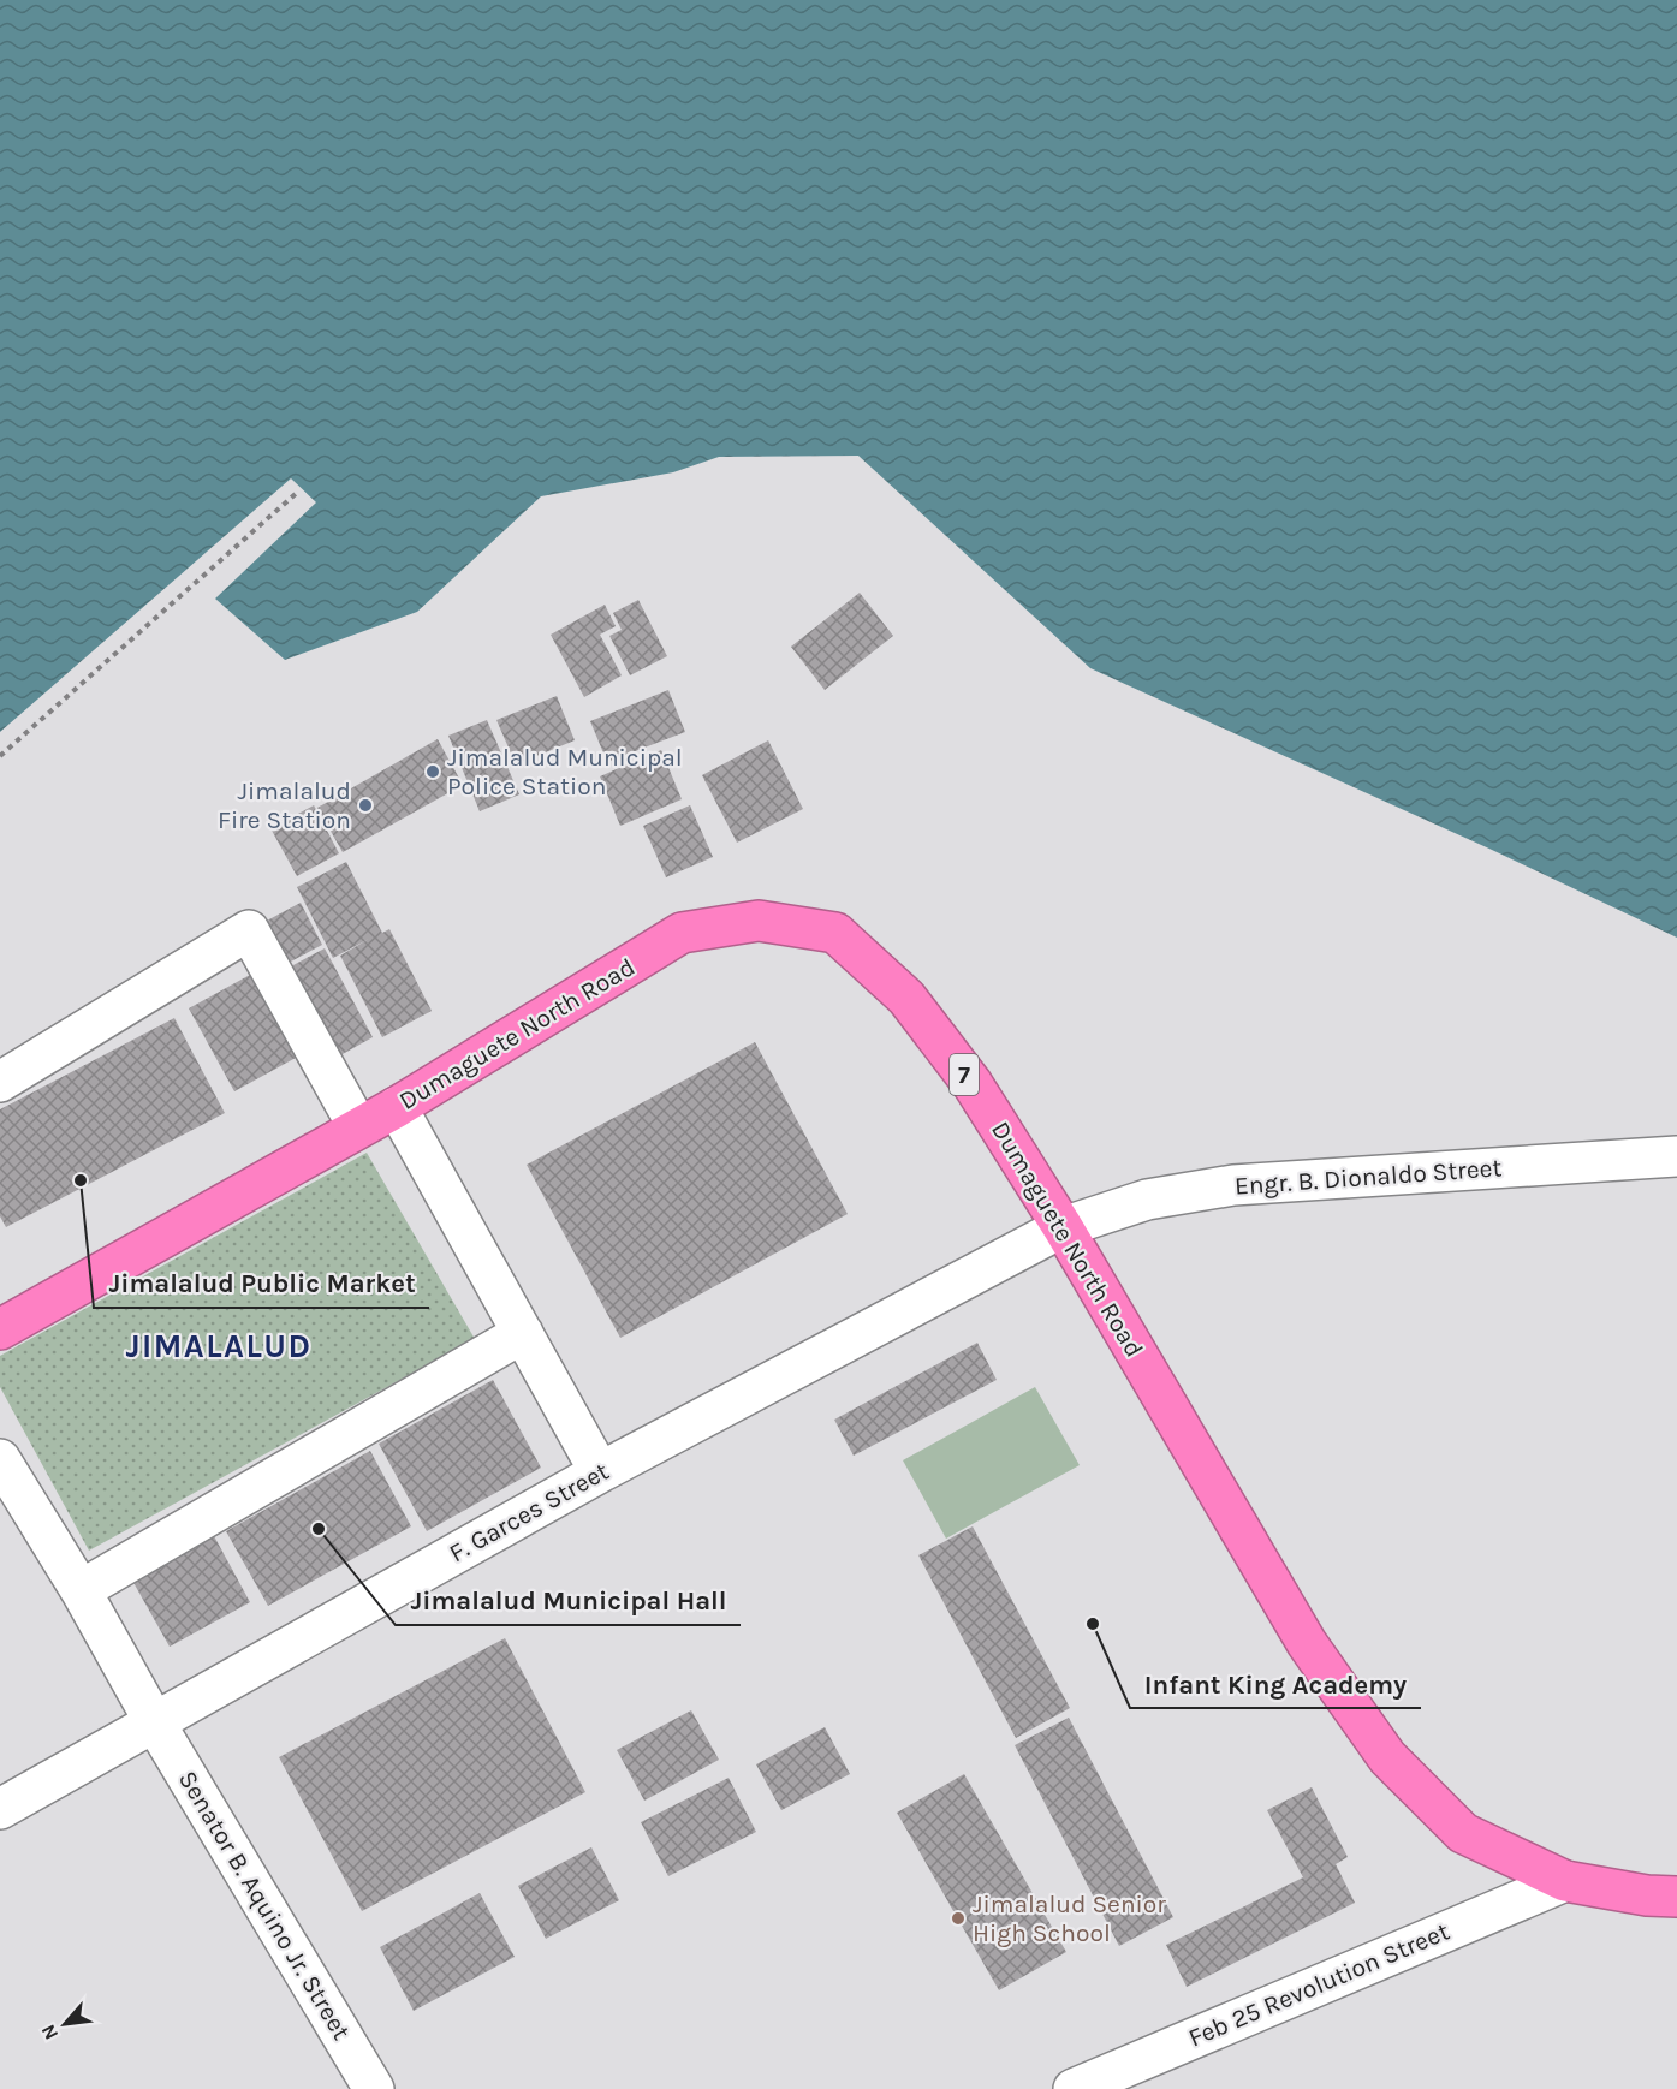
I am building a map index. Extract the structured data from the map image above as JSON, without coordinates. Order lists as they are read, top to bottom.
{
  "streets": {
    "highway": ["Dumaguete North Road", "7"],
    "street": [
      "Engr. B. Dionaldo Street",
      "F. Garces Street",
      "Senator B. Aquino Jr. Street",
      "Feb 25 Revolution Street"
    ]
  },
  "crossings": [
    ["Dumaguete North Road", "Engr. B. Dionaldo Street"],
    ["Dumaguete North Road", "F. Garces Street"],
    ["Dumaguete North Road", "Feb 25 Revolution Street"],
    ["Engr. B. Dionaldo Street", "F. Garces Street"],
    ["F. Garces Street", "Senator B. Aquino Jr. Street"]
  ],
  "districts": ["JIMALALUD"],
  "places": [
    "Jimalalud Municipal Police Station",
    "Jimalalud Fire Station",
    "Jimalalud Public Market",
    "Jimalalud Municipal Hall",
    "Infant King Academy",
    "Jimalalud Senior High School"
  ],
  "north": "bottom left"
}
